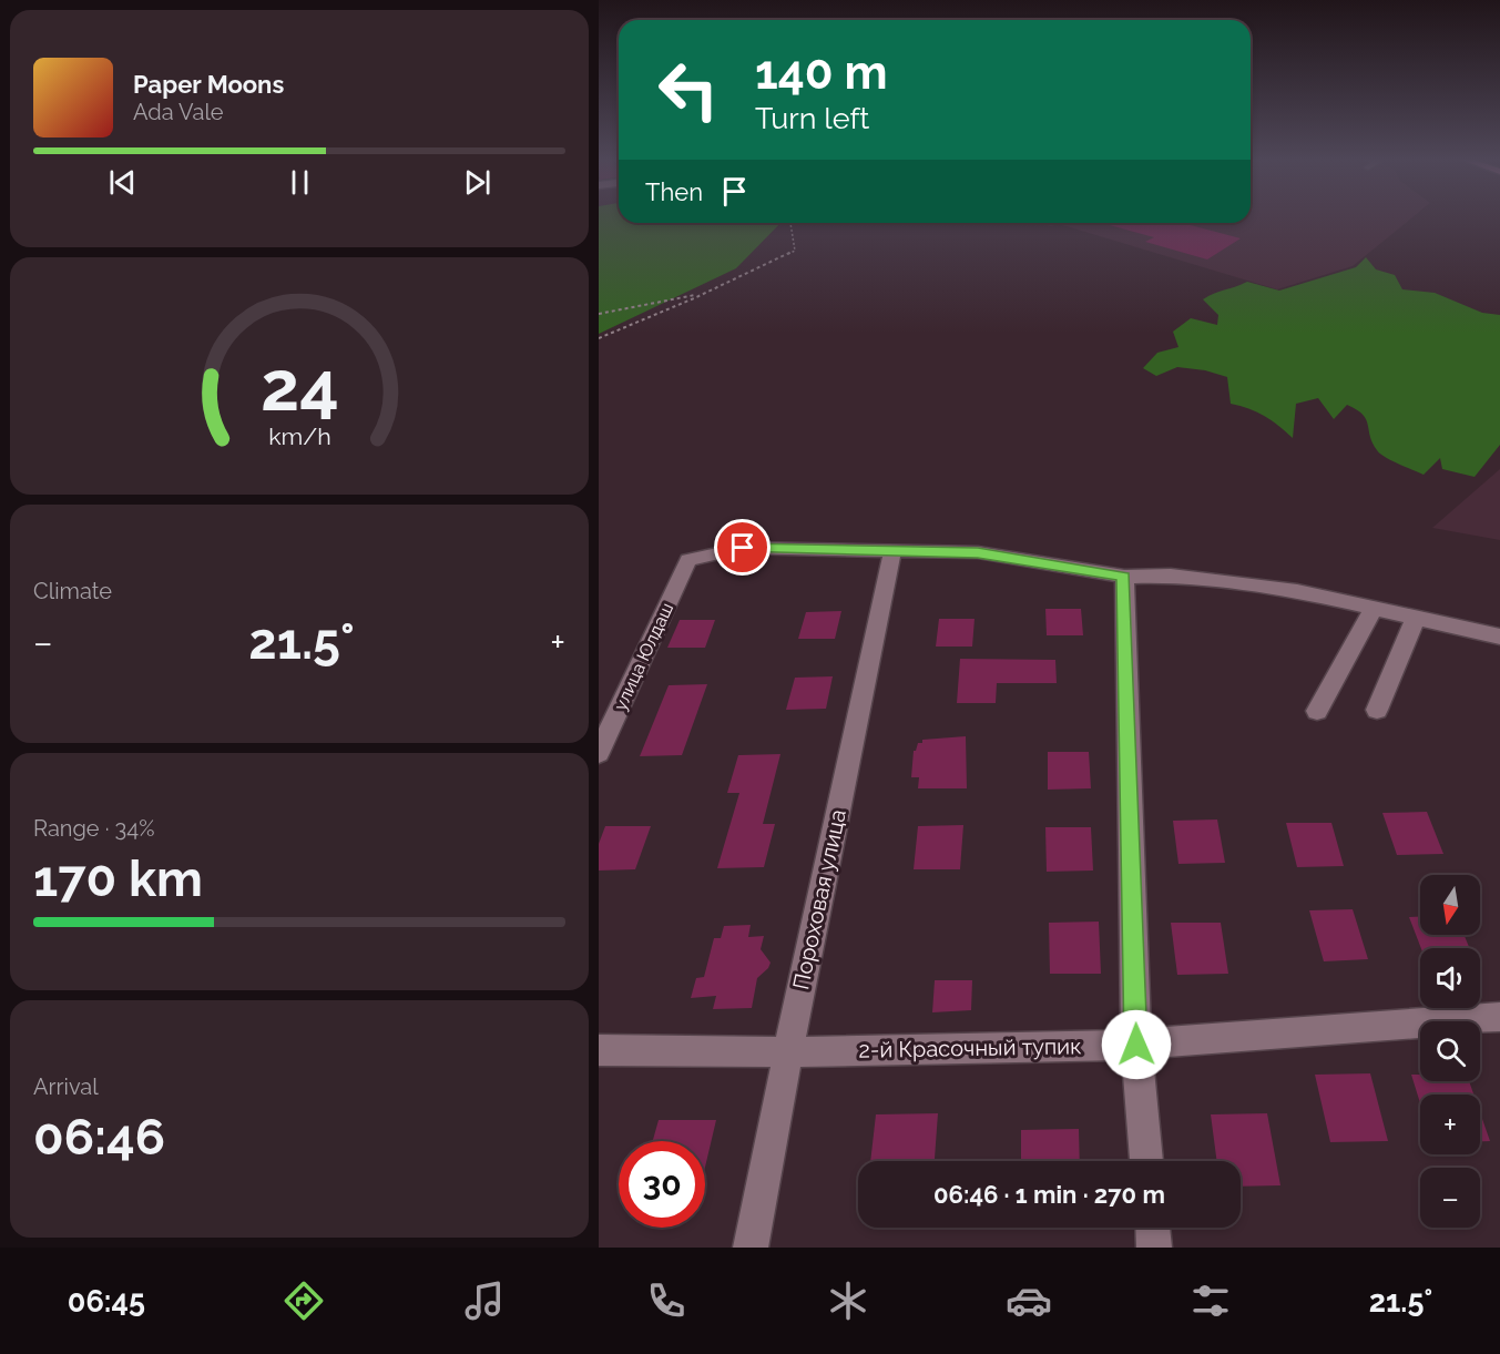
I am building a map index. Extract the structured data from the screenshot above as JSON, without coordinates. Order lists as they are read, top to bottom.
{
  "streets": {
    "street": ["улица Юлдаш", "Пороховая улица", "2-й Красочный тупик"]
  },
  "crossings": [
    ["улица Юлдаш", "Пороховая улица"],
    ["Пороховая улица", "2-й Красочный тупик"]
  ],
  "north": "bottom",
  "page": {
    "turn": ["140 m", "Turn left"],
    "song": ["Paper Moons", "Ada Vale"],
    "then": "Then",
    "tile": [
      "Climate",
      ["Range · 34%", "170 km"],
      ["Arrival", "06:46"]
    ],
    "heat": ["−", "21.5°", "+"],
    "map_buttons": ["+", "−"],
    "limit": "30",
    "trip": "06:46 · 1 min · 270 m",
    "tabs": ["06:45", "21.5°"],
    "gauge": ["24", "km/h"]
  }
}
